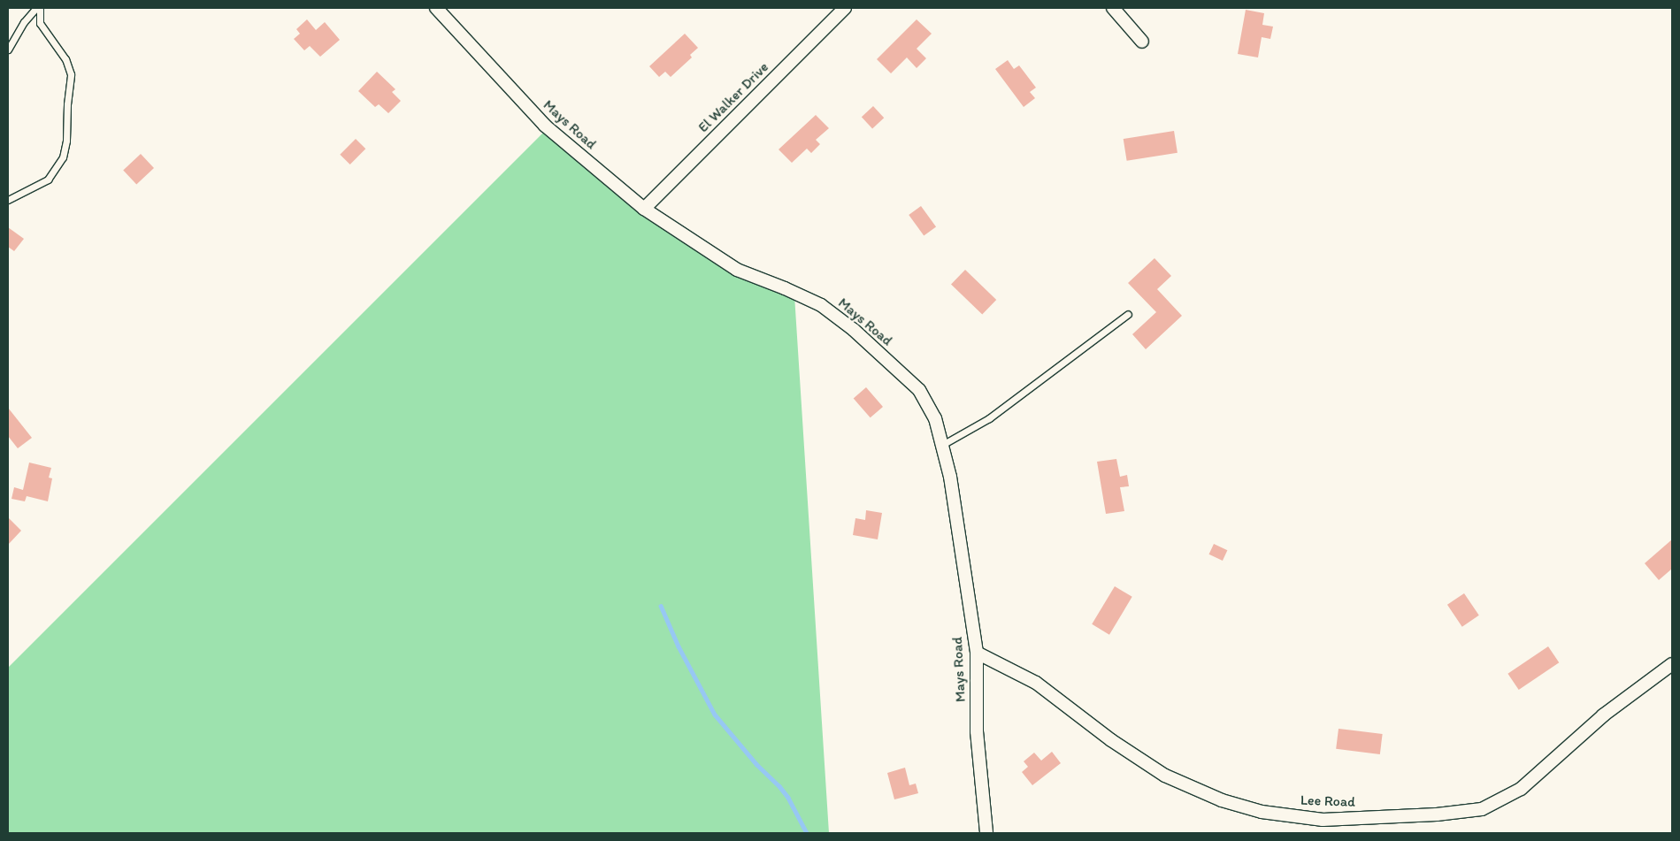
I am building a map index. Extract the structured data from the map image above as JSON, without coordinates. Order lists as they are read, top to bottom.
{
  "streets": {
    "street": ["El Walker Drive", "Mays Road", "Lee Road"]
  },
  "crossings": [
    ["El Walker Drive", "Mays Road"],
    ["Mays Road", "Lee Road"]
  ]
}
